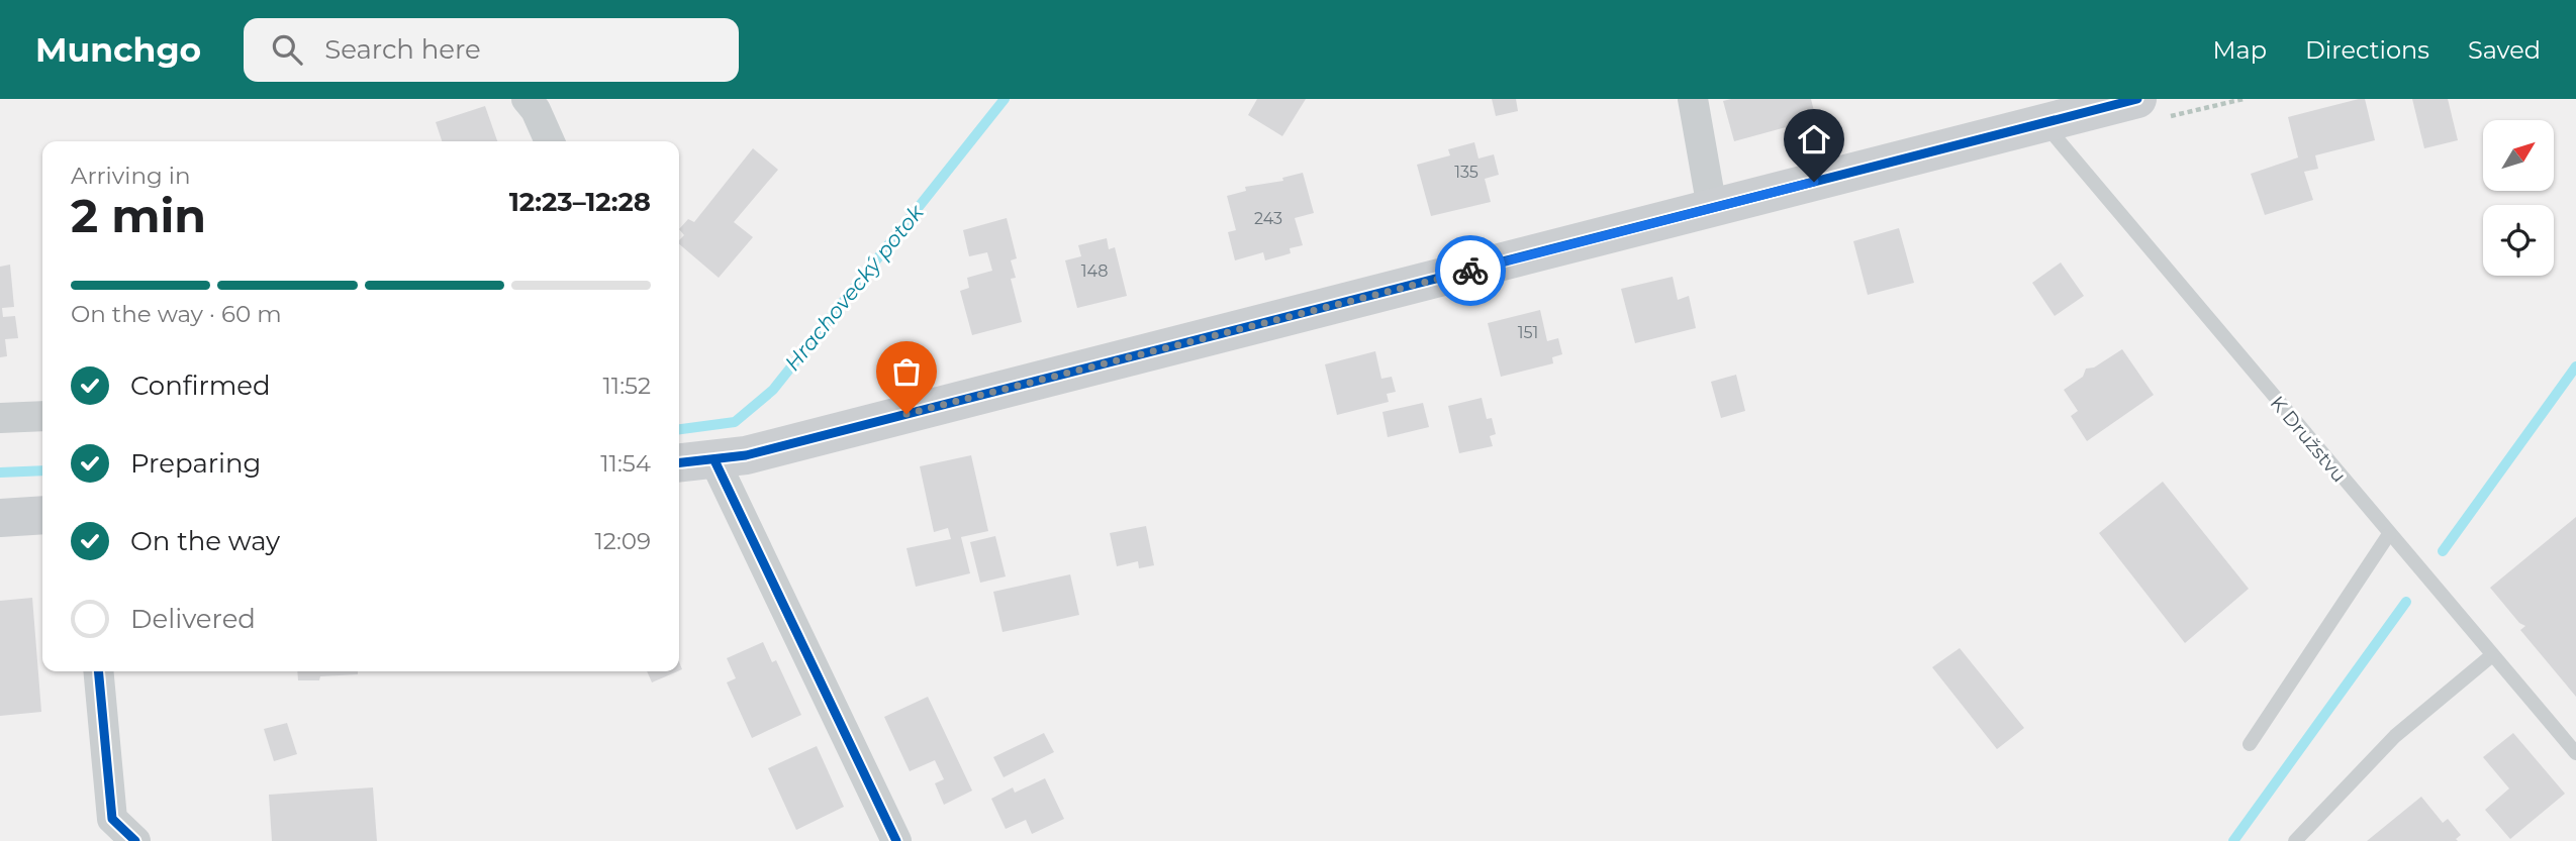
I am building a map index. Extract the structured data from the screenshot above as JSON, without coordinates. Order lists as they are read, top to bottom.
{
  "streets": {
    "lane": ["K Družstvu"]
  },
  "water": ["Hrachovecký potok"],
  "house_numbers": [
    "135",
    "243",
    "148",
    "151"
  ],
  "north": "top right",
  "page": {
    "header": "Munchgo",
    "search": "Search here",
    "nav": ["Map", "Directions", "Saved"],
    "heading": ["2 min", "Arriving in", "12:23–12:28"],
    "bar": "On the way · 60 m",
    "list": [
      ["Confirmed", "11:52"],
      ["Preparing", "11:54"],
      ["On the way", "12:09"],
      "Delivered"
    ]
  }
}
